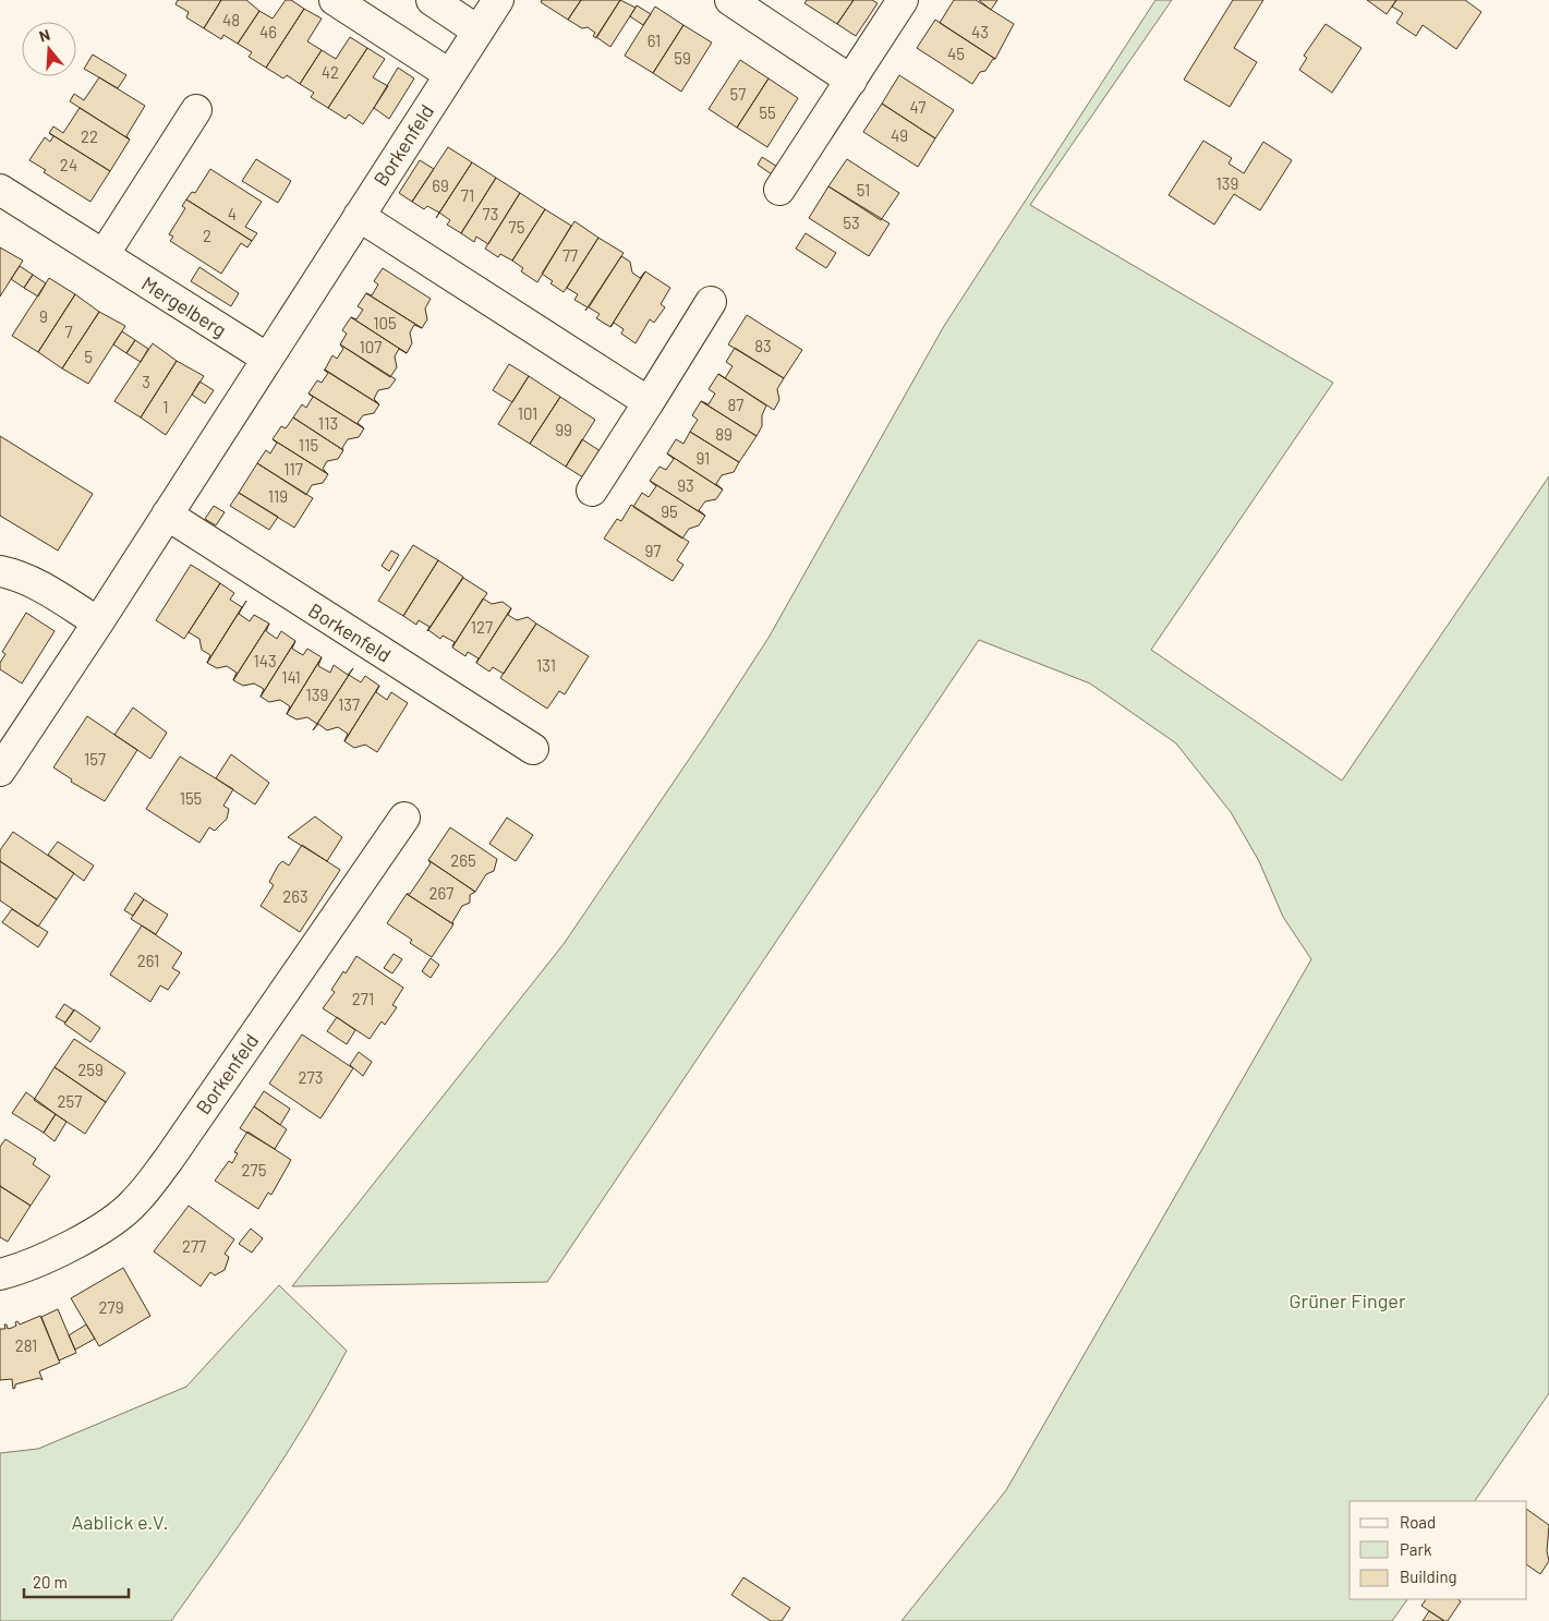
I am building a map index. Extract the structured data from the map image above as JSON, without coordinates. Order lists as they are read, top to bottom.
{
  "streets": {
    "street": ["Borkenfeld", "Mergelberg"]
  },
  "crossings": [
    ["Borkenfeld", "Mergelberg"]
  ],
  "parks": ["Grüner Finger", "Aablick e.V."],
  "house_numbers": [
    "48",
    "46",
    "43",
    "61",
    "45",
    "59",
    "42",
    "57",
    "47",
    "55",
    "49",
    "22",
    "24",
    "139",
    "69",
    "51",
    "71",
    "4",
    "73",
    "53",
    "75",
    "2",
    "77",
    "9",
    "105",
    "7",
    "83",
    "107",
    "5",
    "3",
    "87",
    "1",
    "101",
    "113",
    "99",
    "89",
    "115",
    "91",
    "117",
    "93",
    "119",
    "95",
    "97",
    "127",
    "143",
    "131",
    "141",
    "139",
    "137",
    "157",
    "155",
    "265",
    "267",
    "263",
    "261",
    "271",
    "259",
    "273",
    "257",
    "275",
    "277",
    "279",
    "281"
  ],
  "legend": ["Road", "Park", "Building"],
  "scale_bar": "20 m",
  "north": "top"
}
